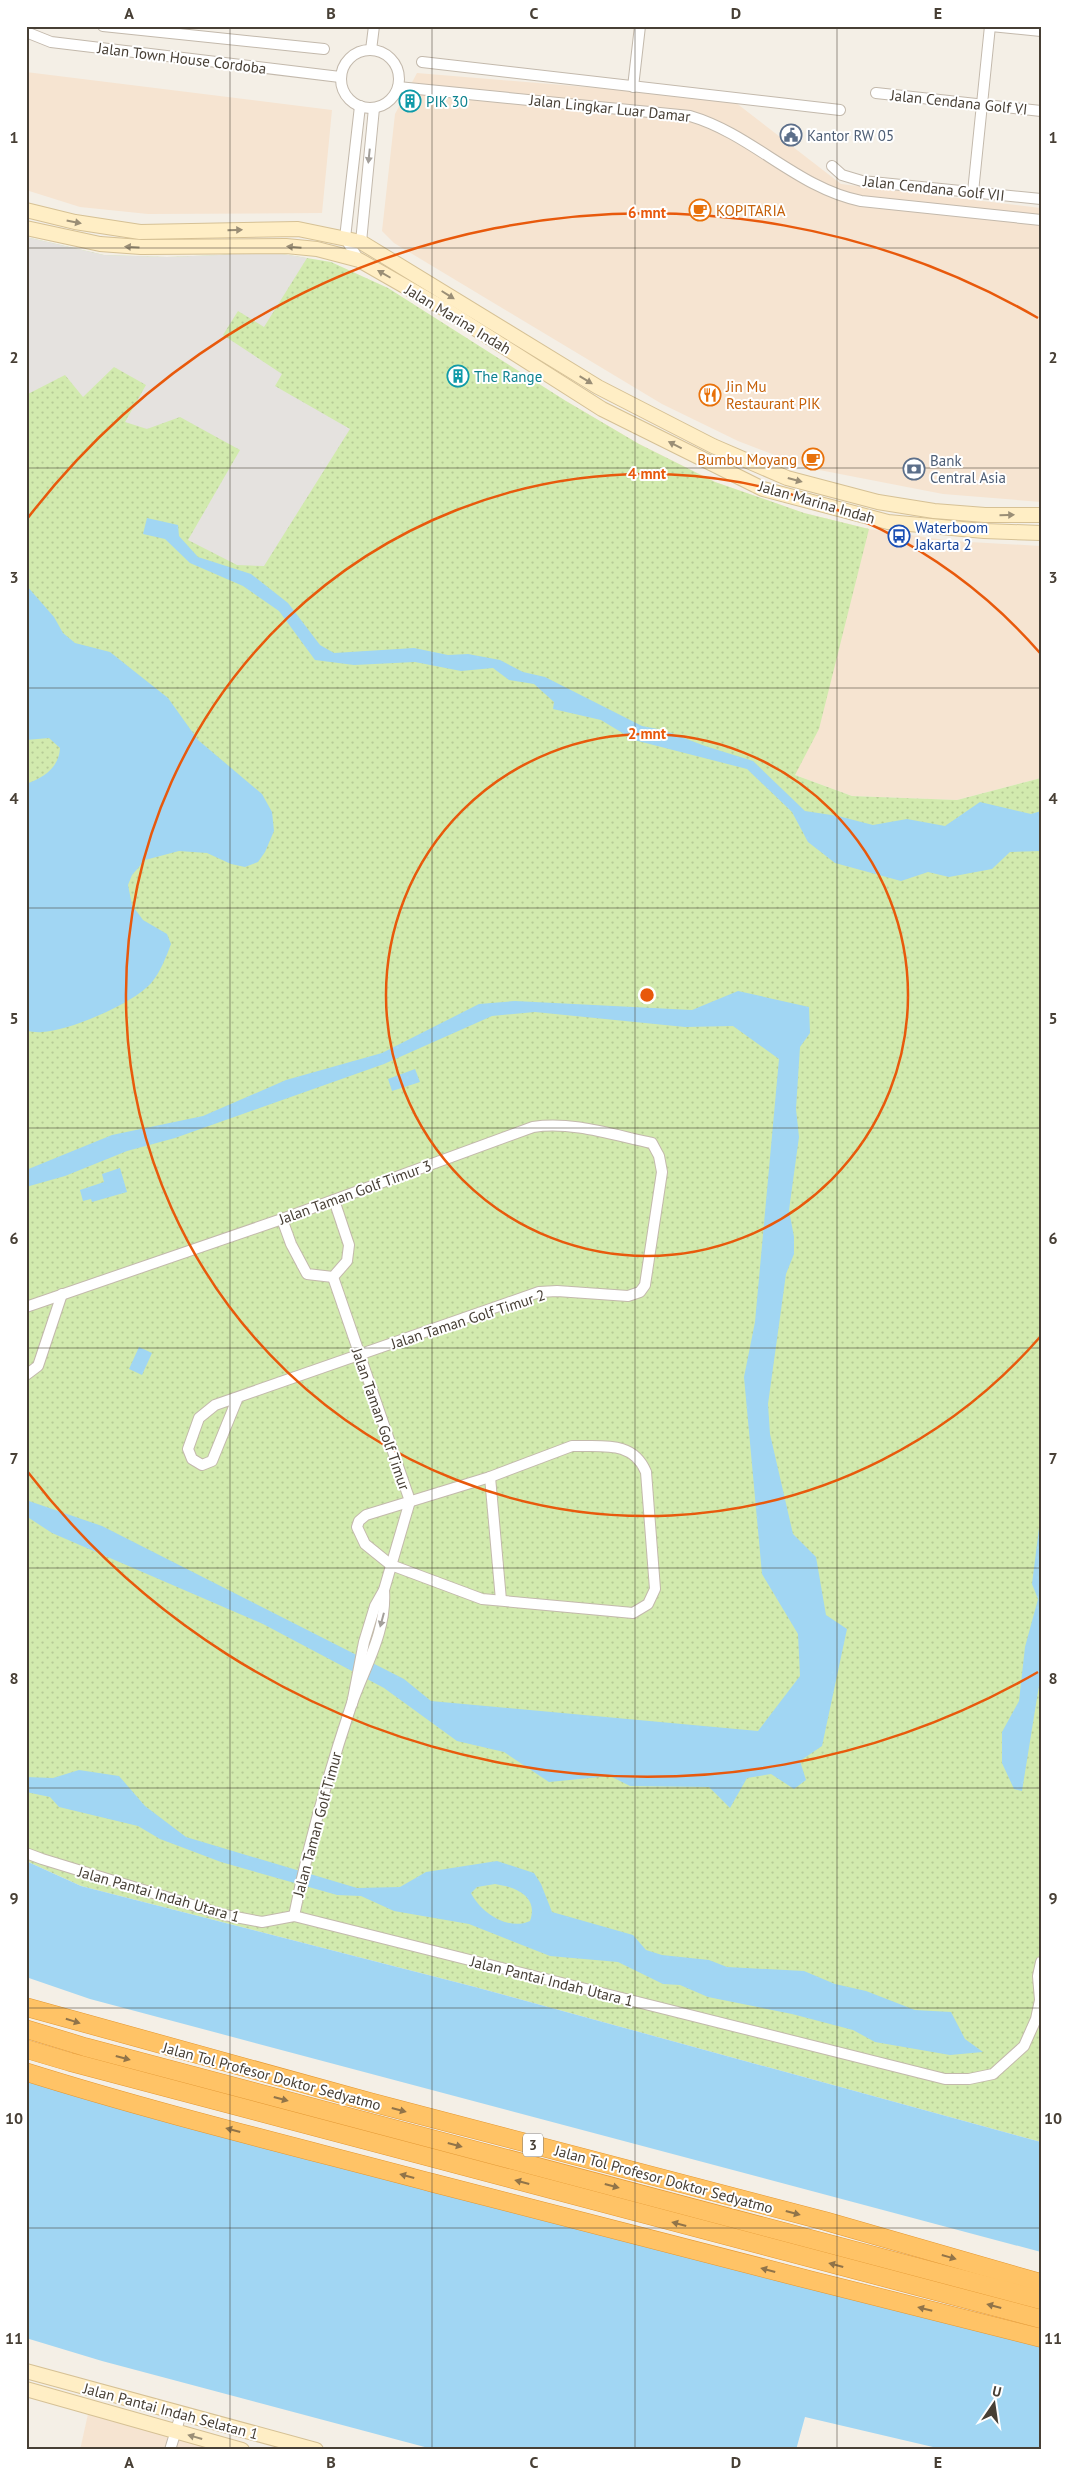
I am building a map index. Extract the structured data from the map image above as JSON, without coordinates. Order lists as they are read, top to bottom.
{
  "streets": {
    "highway": ["Jalan Tol Profesor Doktor Sedyatmo", "3"],
    "main road": ["Jalan Marina Indah", "Jalan Pantai Indah Selatan 1"],
    "street": [
      "Jalan Town House Cordoba",
      "Jalan Cendana Golf VI",
      "Jalan Lingkar Luar Damar",
      "Jalan Cendana Golf VII",
      "Jalan Taman Golf Timur 3",
      "Jalan Taman Golf Timur 2",
      "Jalan Taman Golf Timur",
      "Jalan Pantai Indah Utara 1"
    ]
  },
  "crossings": [
    ["Jalan Town House Cordoba", "Jalan Lingkar Luar Damar"],
    ["Jalan Taman Golf Timur 3", "Jalan Taman Golf Timur 2"],
    ["Jalan Taman Golf Timur 2", "Jalan Taman Golf Timur"],
    ["Jalan Taman Golf Timur", "Jalan Pantai Indah Utara 1"]
  ],
  "places": {
    "building": ["PIK 30", "The Range"],
    "public building": ["Kantor RW 05"],
    "cafe": ["KOPITARIA", "Bumbu Moyang"],
    "restaurant": ["Jin Mu Restaurant PIK"],
    "bank": ["Bank Central Asia"],
    "bus stop": ["Waterboom Jakarta 2"]
  },
  "north": "top",
  "grid": {
    "columns": [
      "A",
      "B",
      "C",
      "D",
      "E"
    ],
    "rows": [
      "1",
      "2",
      "3",
      "4",
      "5",
      "6",
      "7",
      "8",
      "9",
      "10",
      "11"
    ]
  },
  "rings": ["6 mnt", "4 mnt", "2 mnt"]
}
